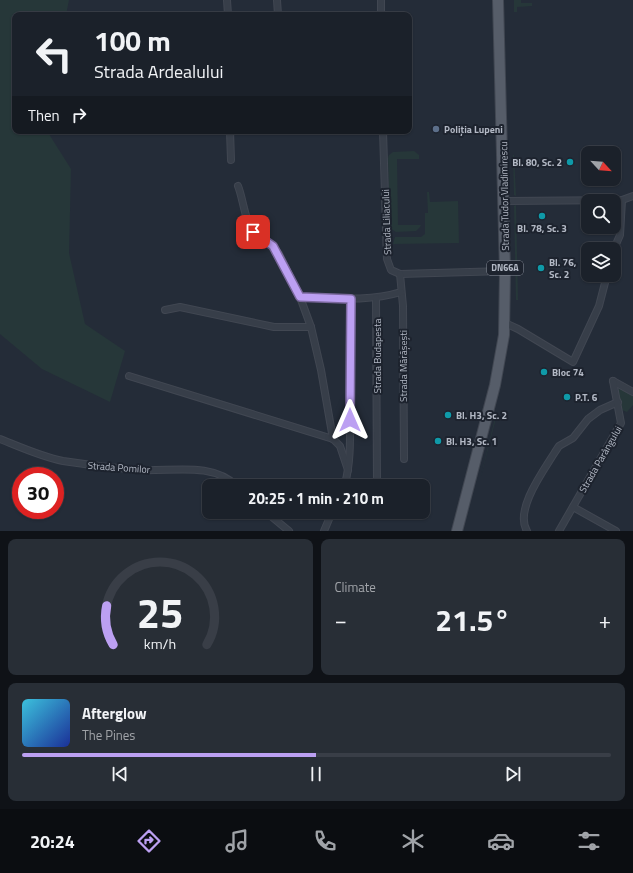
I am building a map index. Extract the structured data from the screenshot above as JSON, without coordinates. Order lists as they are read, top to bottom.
{
  "streets": {
    "main road": ["Strada Tudor Vladimirescu", "DN66A"],
    "street": [
      "Strada Liliacului",
      "Strada Budapesta",
      "Strada Mărășești",
      "Strada Parângului",
      "Strada Pomilor"
    ]
  },
  "crossings": [
    ["Strada Liliacului", "Strada Mărășești"]
  ],
  "places": [
    "Poliția Lupeni",
    "Bl. 80, Sc. 2",
    "Bl. 78, Sc. 3",
    "Bl. 76, Sc. 2",
    "Bloc 74",
    "P.T. 6",
    "Bl. H3, Sc. 2",
    "Bl. H3, Sc. 1"
  ],
  "north": "bottom right",
  "page": {
    "turn": ["100 m", "Strada Ardealului"],
    "then": "Then",
    "limit": "30",
    "trip": "20:25 · 1 min · 210 m",
    "tile": "Climate",
    "heat": ["−", "21.5°", "+"],
    "song": ["Afterglow", "The Pines"],
    "tabs": "20:24",
    "gauge": ["25", "km/h"]
  }
}
